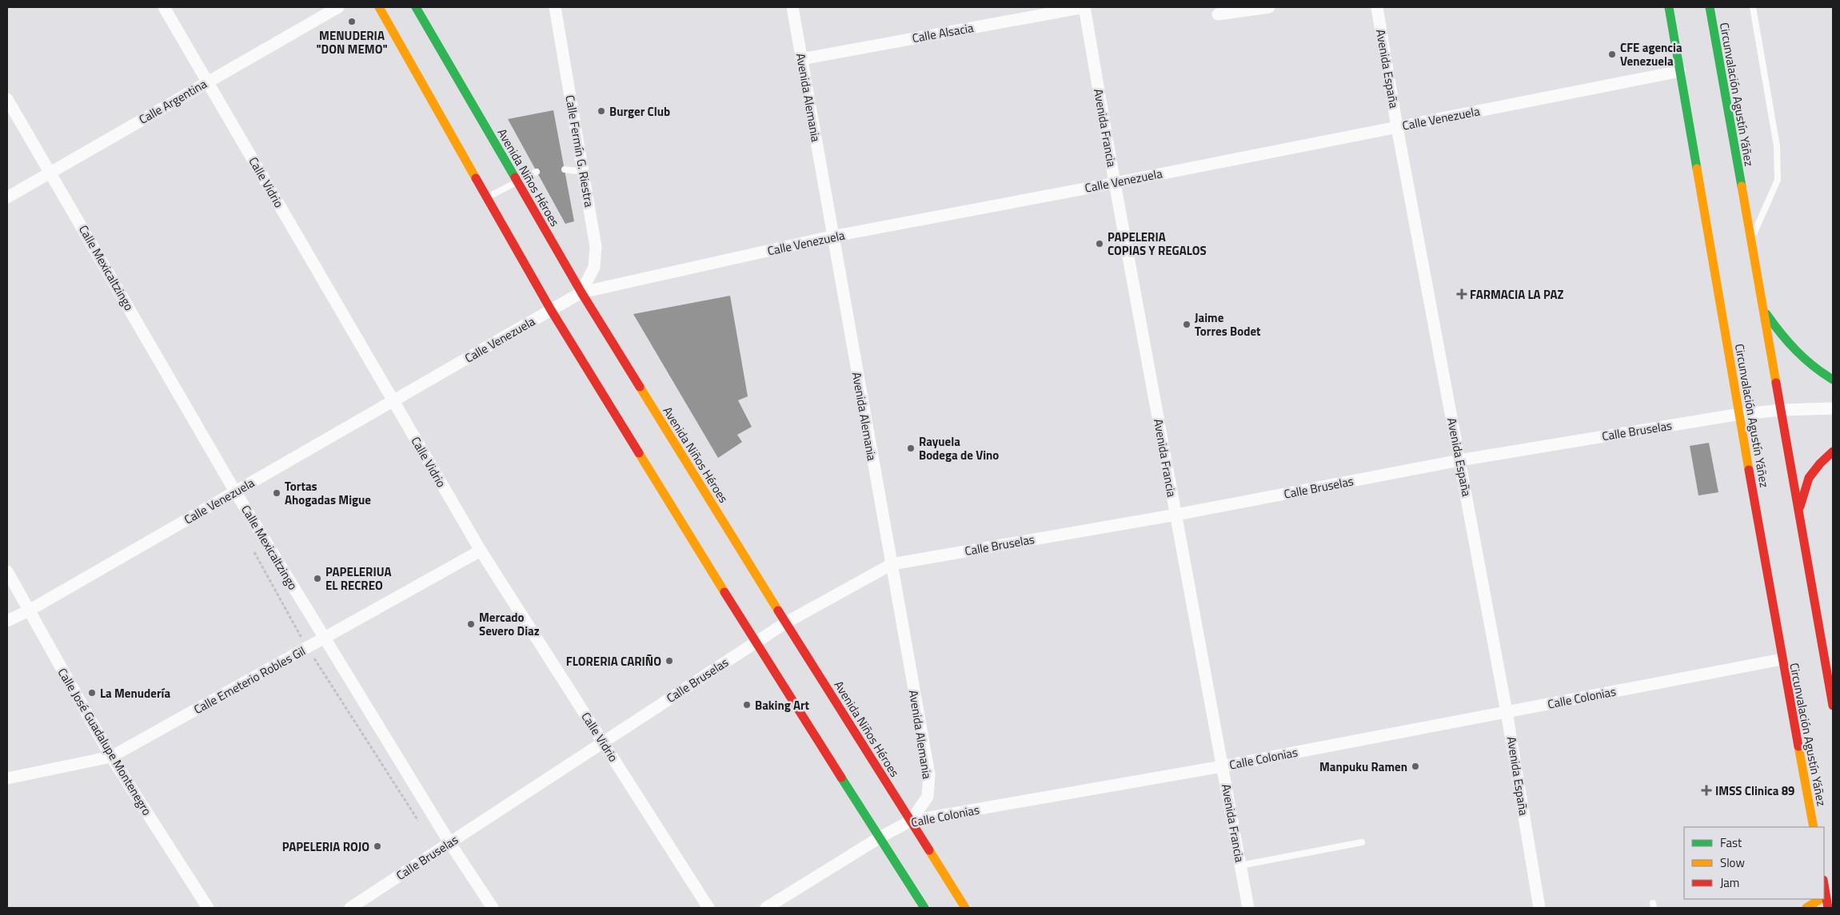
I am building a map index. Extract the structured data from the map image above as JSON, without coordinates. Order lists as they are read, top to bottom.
{
  "streets": {
    "main road": ["Circunvalación Agustín Yáñez", "Avenida Niños Héroes"],
    "street": [
      "Calle Alsacia",
      "Avenida España",
      "Avenida Alemania",
      "Calle Argentina",
      "Calle Venezuela",
      "Avenida Francia",
      "Calle Fermín G. Riestra",
      "Calle Vidrio",
      "Calle Mexicaltzingo",
      "Calle Bruselas",
      "Calle Emeterio Robles Gil",
      "Calle Colonias",
      "Calle José Guadalupe Montenegro"
    ]
  },
  "crossings": [
    ["Calle Alsacia", "Avenida Alemania"],
    ["Calle Alsacia", "Avenida Francia"],
    ["Avenida España", "Calle Venezuela"],
    ["Avenida España", "Calle Bruselas"],
    ["Avenida España", "Calle Colonias"],
    ["Circunvalación Agustín Yáñez", "Calle Venezuela"],
    ["Circunvalación Agustín Yáñez", "Calle Bruselas"],
    ["Circunvalación Agustín Yáñez", "Calle Colonias"],
    ["Avenida Alemania", "Calle Venezuela"],
    ["Avenida Alemania", "Avenida Niños Héroes"],
    ["Avenida Alemania", "Calle Bruselas"],
    ["Avenida Alemania", "Calle Colonias"],
    ["Calle Argentina", "Calle Vidrio"],
    ["Calle Argentina", "Calle Mexicaltzingo"],
    ["Calle Venezuela", "Avenida Francia"],
    ["Calle Venezuela", "Calle Fermín G. Riestra"],
    ["Calle Venezuela", "Avenida Niños Héroes"],
    ["Calle Venezuela", "Calle Vidrio"],
    ["Calle Venezuela", "Calle Mexicaltzingo"],
    ["Calle Venezuela", "Calle José Guadalupe Montenegro"],
    ["Avenida Francia", "Calle Bruselas"],
    ["Avenida Francia", "Calle Colonias"],
    ["Calle Fermín G. Riestra", "Avenida Niños Héroes"],
    ["Avenida Niños Héroes", "Calle Bruselas"],
    ["Avenida Niños Héroes", "Calle Colonias"],
    ["Calle Vidrio", "Calle Bruselas"],
    ["Calle Vidrio", "Calle Emeterio Robles Gil"],
    ["Calle Mexicaltzingo", "Calle Bruselas"],
    ["Calle Mexicaltzingo", "Calle Emeterio Robles Gil"],
    ["Calle Emeterio Robles Gil", "Calle José Guadalupe Montenegro"]
  ],
  "places": {
    "other": [
      "MENUDERIA \"DON MEMO\"",
      "CFE agencia Venezuela",
      "Burger Club",
      "PAPELERIA COPIAS Y REGALOS",
      "Jaime Torres Bodet",
      "Rayuela Bodega de Vino",
      "Tortas Ahogadas Migue",
      "PAPELERIUA EL RECREO",
      "Mercado Severo Diaz",
      "FLORERIA CARIÑO",
      "La Menudería",
      "Baking Art",
      "Manpuku Ramen",
      "PAPELERIA ROJO"
    ],
    "health": ["FARMACIA LA PAZ", "IMSS Clinica 89"]
  },
  "legend": ["Fast", "Slow", "Jam"]
}
